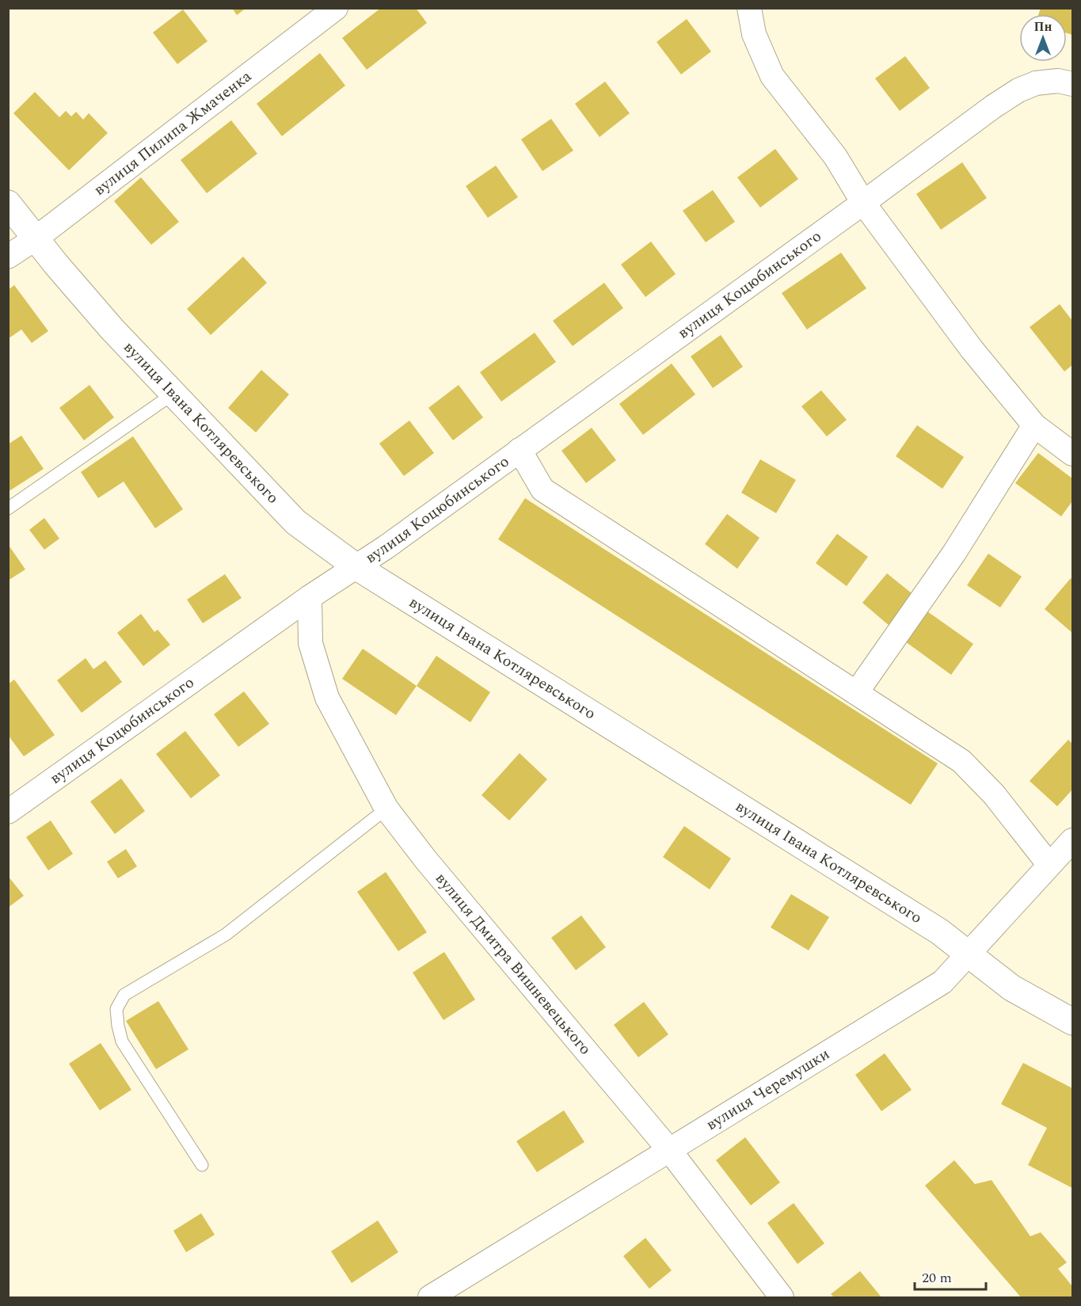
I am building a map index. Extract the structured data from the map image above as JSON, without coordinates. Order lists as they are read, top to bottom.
{
  "streets": {
    "street": [
      "вулиця Пилипа Жмаченка",
      "вулиця Коцюбинського",
      "вулиця Івана Котляревського",
      "вулиця Дмитра Вишневецького",
      "вулиця Черемушки"
    ]
  },
  "crossings": [
    ["вулиця Пилипа Жмаченка", "вулиця Івана Котляревського"],
    ["вулиця Коцюбинського", "вулиця Івана Котляревського"],
    ["вулиця Коцюбинського", "вулиця Дмитра Вишневецького"],
    ["вулиця Івана Котляревського", "вулиця Черемушки"],
    ["вулиця Дмитра Вишневецького", "вулиця Черемушки"]
  ],
  "scale_bar": "20 m",
  "north": "top"
}
